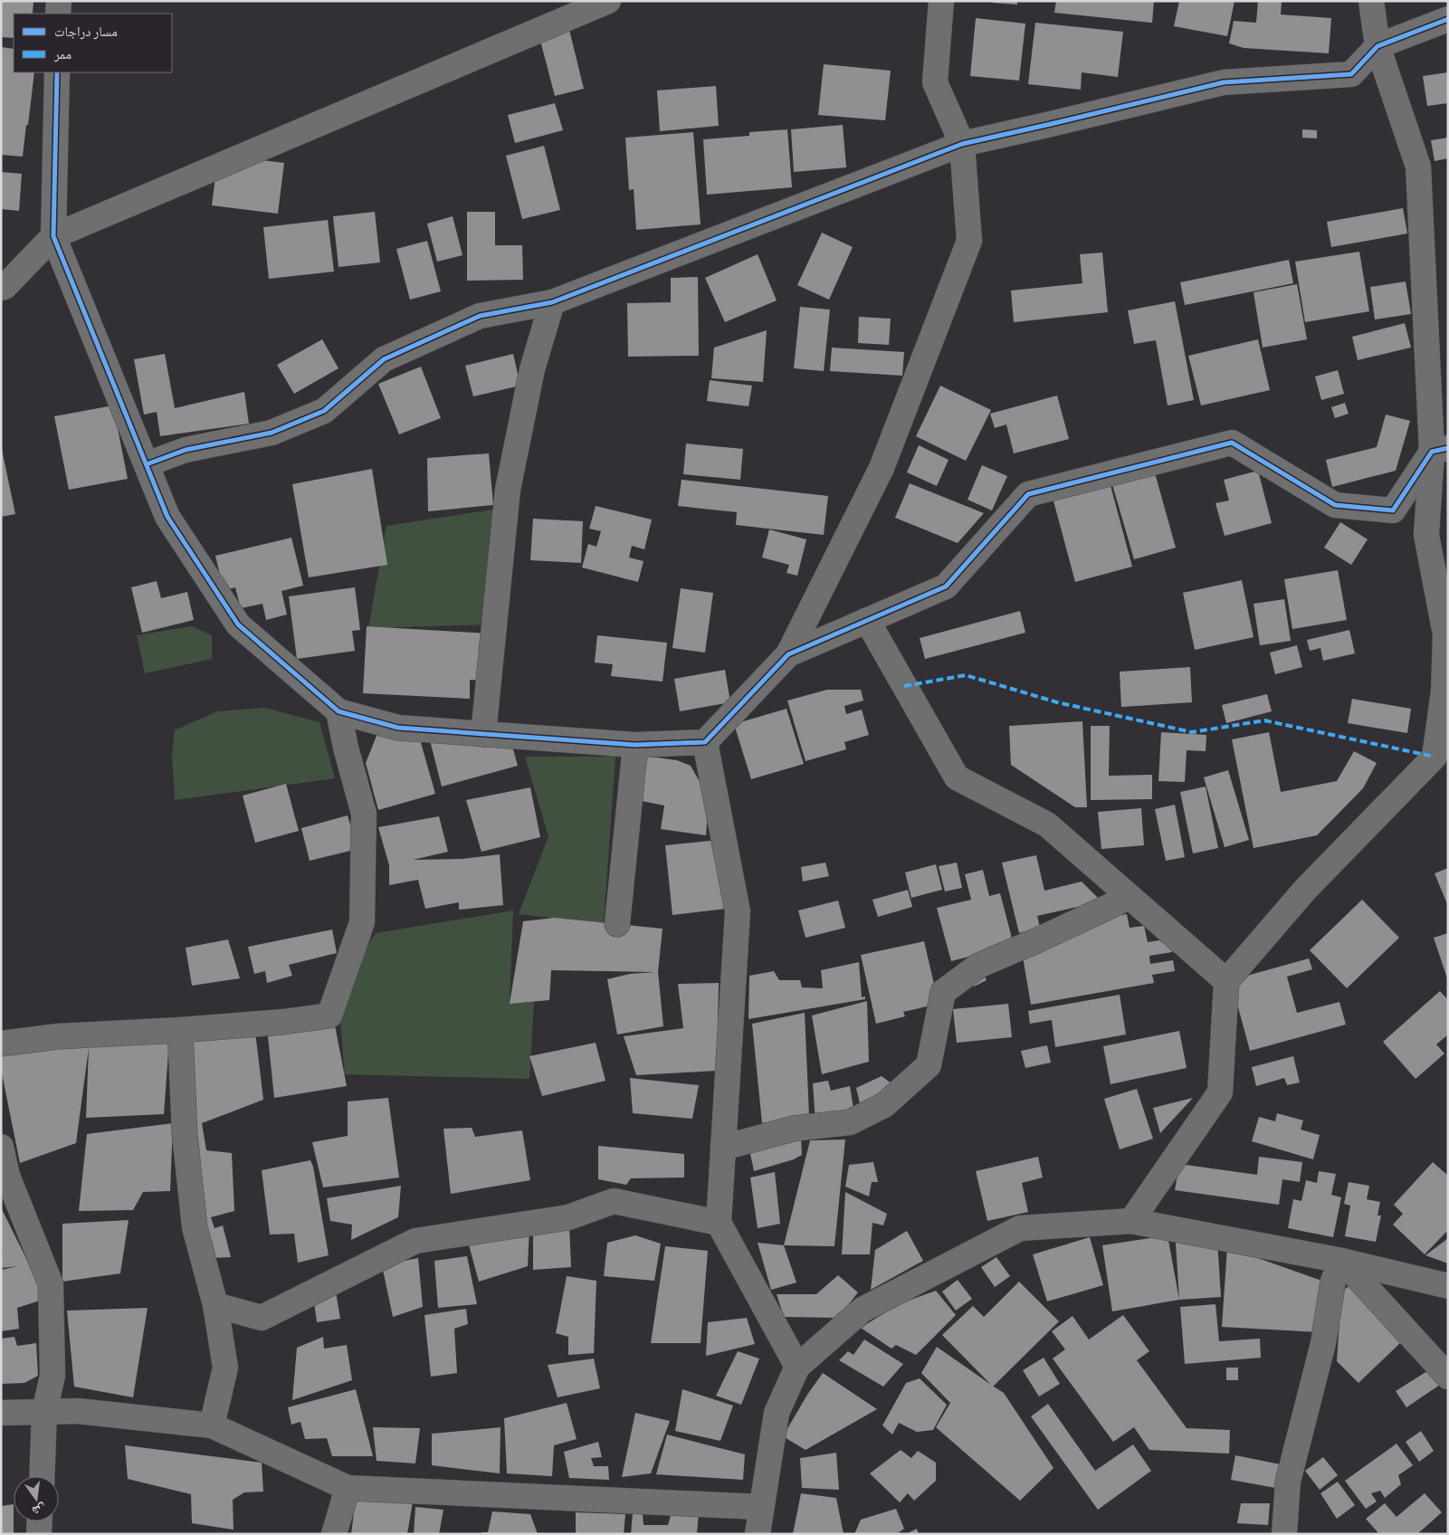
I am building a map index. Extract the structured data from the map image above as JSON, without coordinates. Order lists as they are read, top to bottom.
{
  "legend": ["مسار دراجات", "ممر"],
  "north": "bottom"
}
